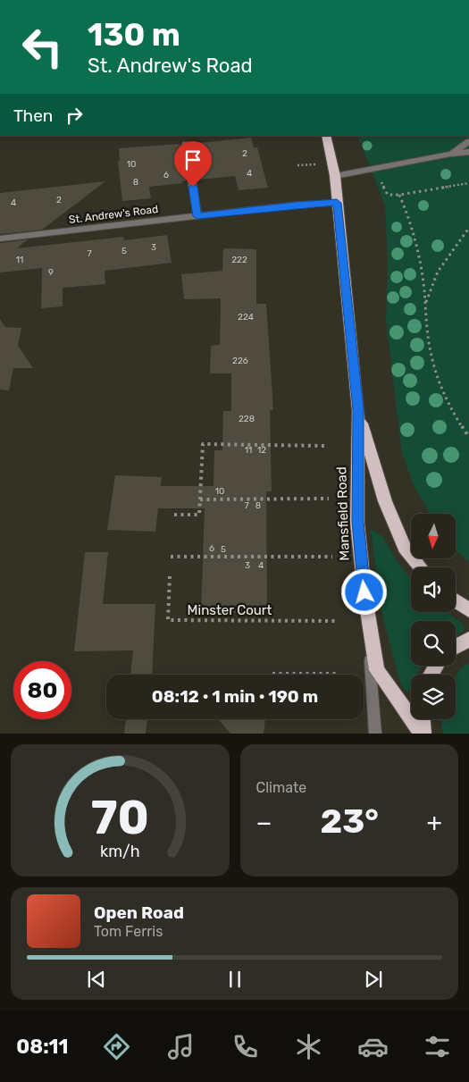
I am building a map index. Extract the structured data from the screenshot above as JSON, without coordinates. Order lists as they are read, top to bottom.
{
  "streets": {
    "highway": ["Mansfield Road"],
    "street": ["St. Andrew's Road"],
    "path": ["Minster Court"]
  },
  "crossings": [
    ["St. Andrew's Road", "Mansfield Road"]
  ],
  "house_numbers": [
    "2",
    "10",
    "4",
    "6",
    "8",
    "2",
    "4",
    "3",
    "5",
    "7",
    "11",
    "222",
    "9",
    "224",
    "226",
    "228",
    "11",
    "12",
    "10",
    "7",
    "8",
    "6",
    "5",
    "3",
    "4"
  ],
  "north": "bottom",
  "page": {
    "turn": ["130 m", "St. Andrew's Road"],
    "then": "Then",
    "limit": "80",
    "trip": "08:12 · 1 min · 190 m",
    "tile": "Climate",
    "heat": ["−", "23°", "+"],
    "song": ["Open Road", "Tom Ferris"],
    "tabs": "08:11",
    "gauge": ["70", "km/h"]
  }
}
